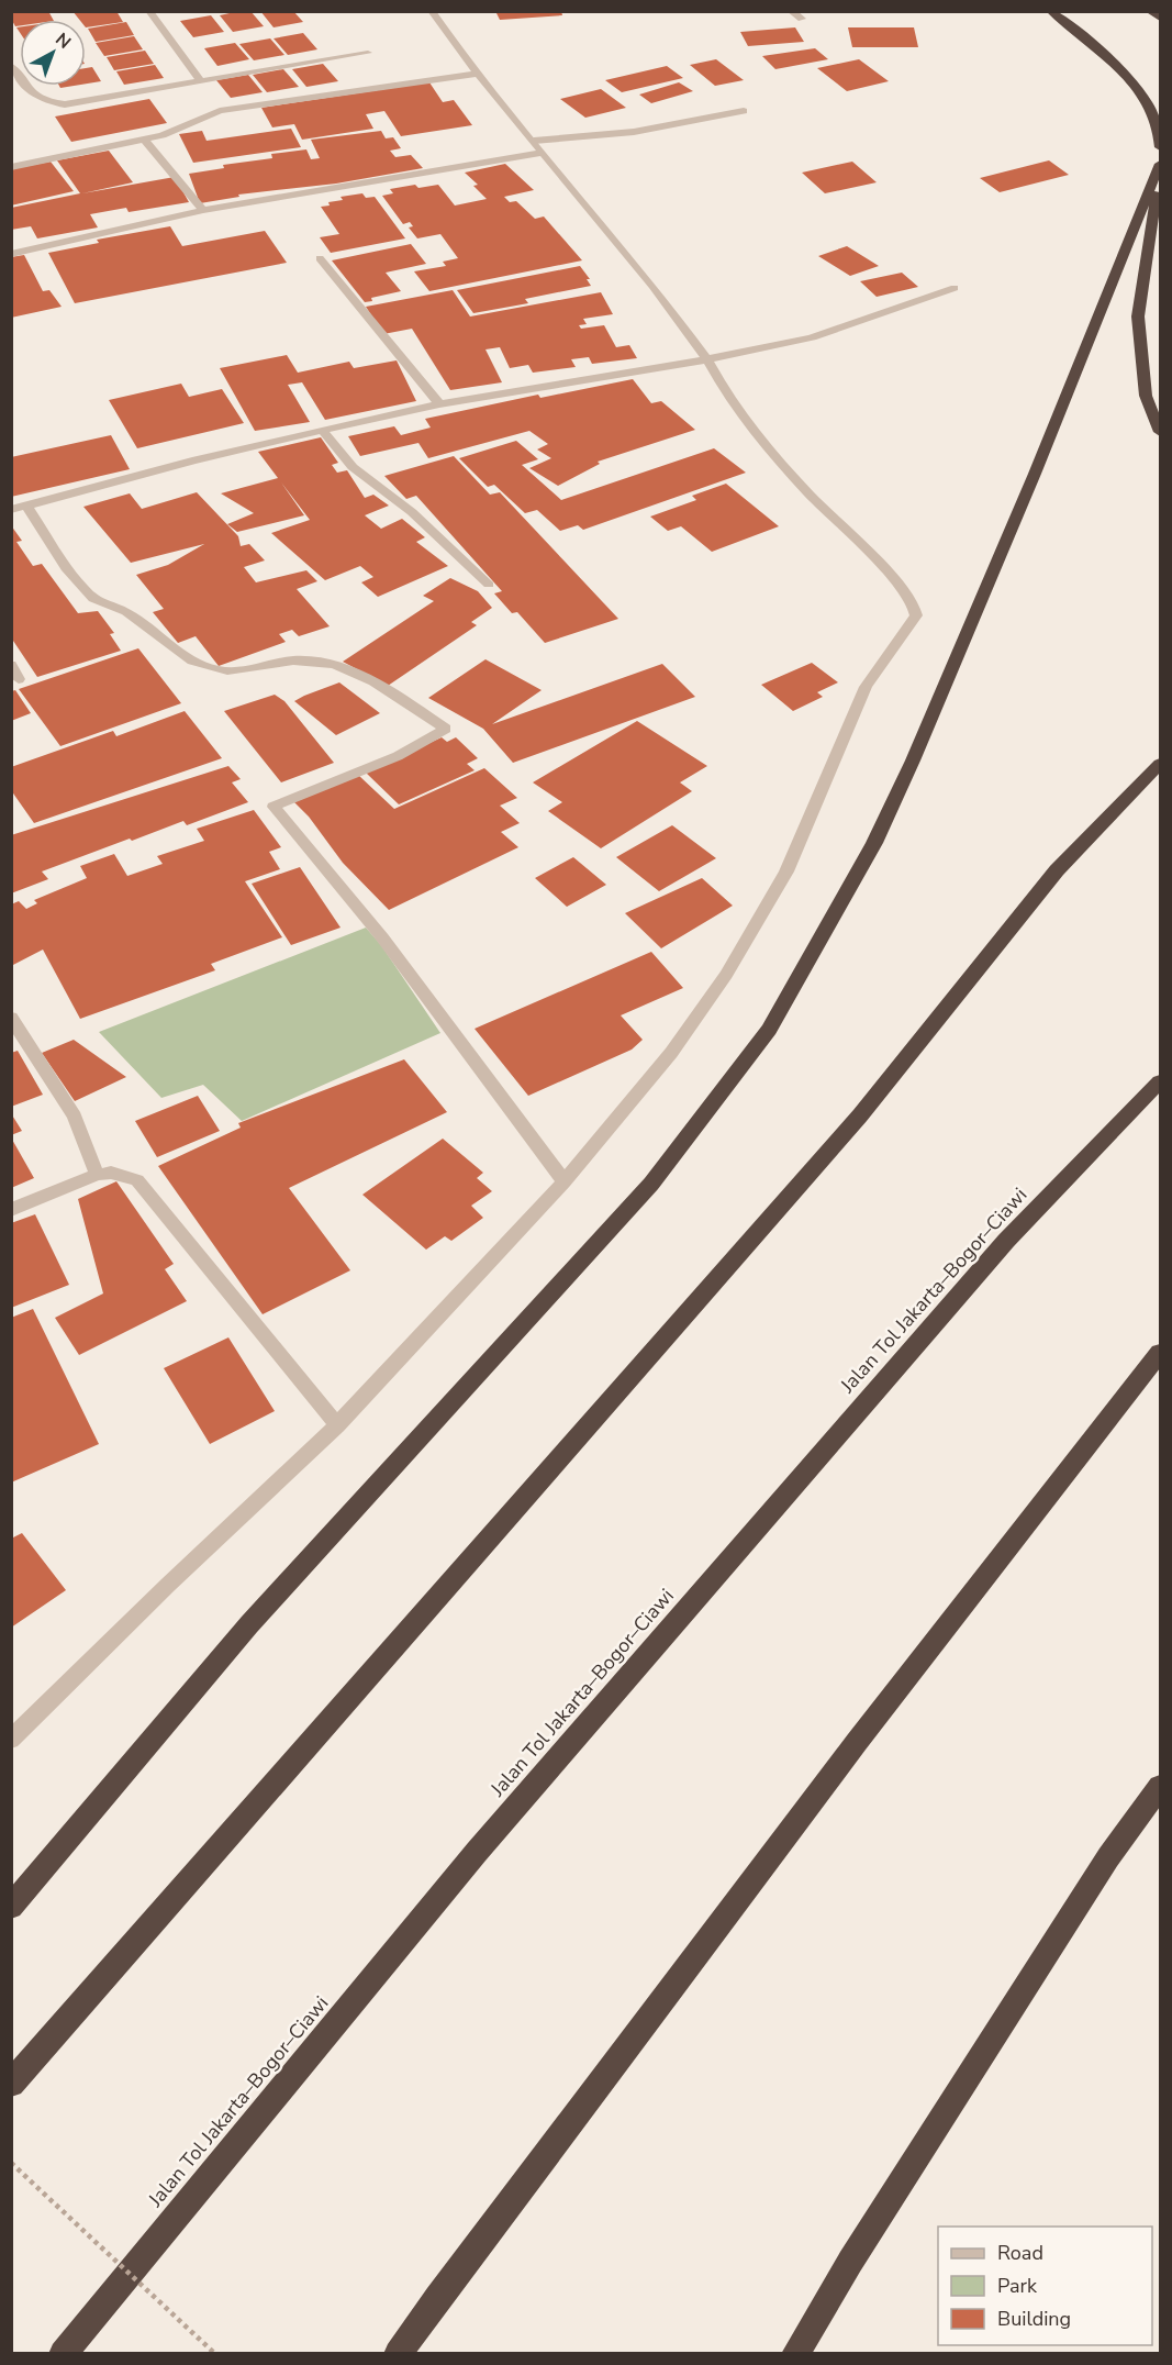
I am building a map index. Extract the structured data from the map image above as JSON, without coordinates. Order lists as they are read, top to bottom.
{
  "streets": {
    "highway": ["Jalan Tol Jakarta–Bogor–Ciawi"]
  },
  "legend": ["Road", "Park", "Building"],
  "north": "top right"
}
